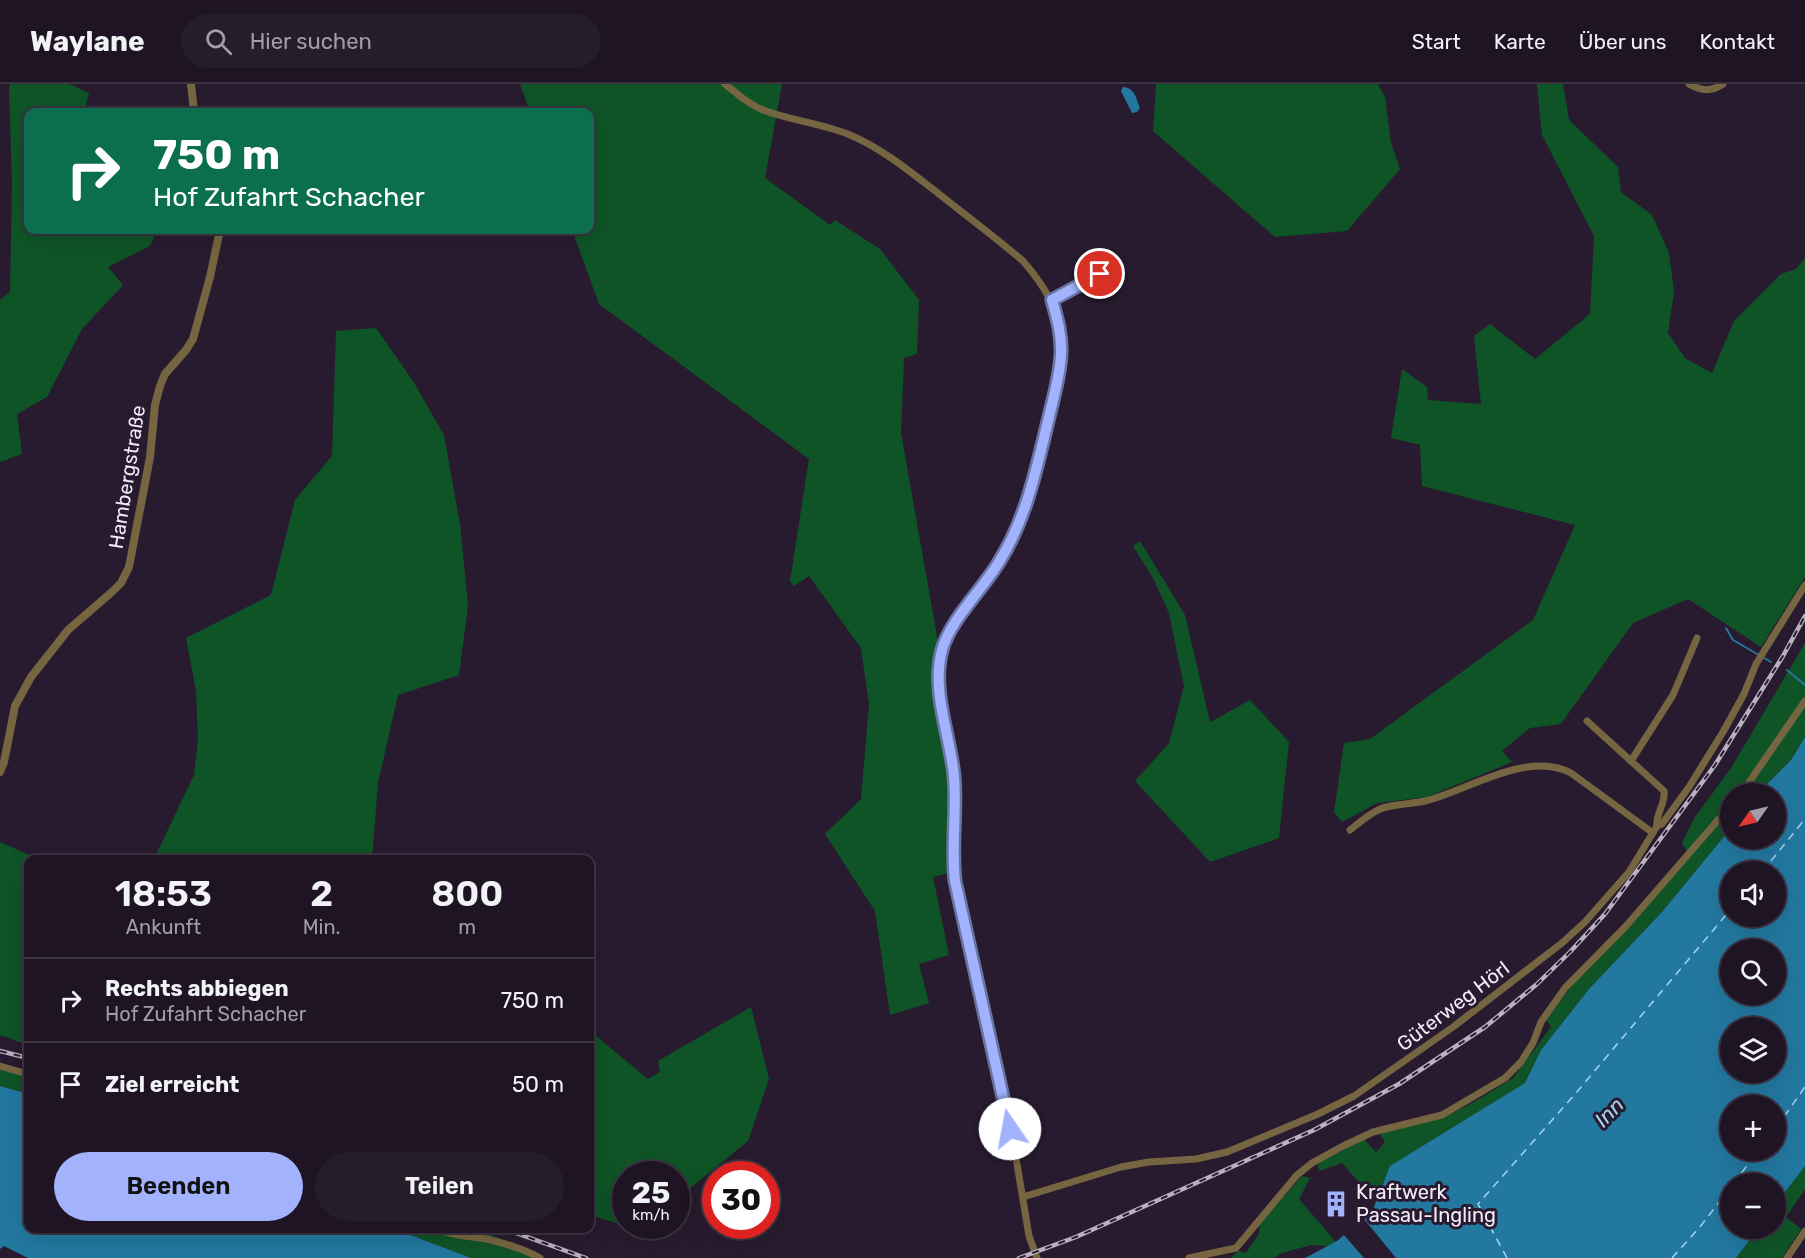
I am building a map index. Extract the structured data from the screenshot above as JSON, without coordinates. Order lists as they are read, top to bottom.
{
  "streets": {
    "street": ["Hambergstraße", "Güterweg Hörl"]
  },
  "water": ["Inn"],
  "places": {
    "building": ["Kraftwerk Passau-Ingling"]
  },
  "north": "bottom left",
  "page": {
    "header": "Waylane",
    "search": "Hier suchen",
    "nav": [
      "Start",
      "Karte",
      "Über uns",
      "Kontakt"
    ],
    "turn": ["750 m", "Hof Zufahrt Schacher"],
    "map_buttons": ["+", "−"],
    "eta": [
      "18:53",
      "Ankunft",
      "2",
      "Min.",
      "800",
      "m"
    ],
    "list": [
      {
        "name": "Rechts abbiegen",
        "note": "Hof Zufahrt Schacher",
        "value": "750 m"
      },
      {
        "name": "Ziel erreicht",
        "value": "50 m"
      }
    ],
    "buttons": ["Beenden", "Teilen"],
    "speed": "25 km/h",
    "limit": "30"
  }
}
